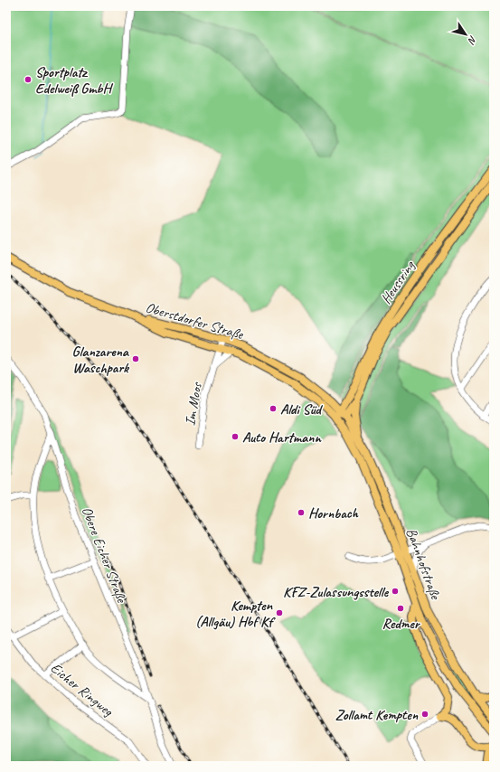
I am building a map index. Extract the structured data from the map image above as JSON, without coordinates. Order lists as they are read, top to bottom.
{
  "streets": {
    "main road": ["Heussring", "Oberstdorfer Straße", "Bahnhofstraße"],
    "street": ["Im Moos", "Obere Eicher Straße", "Eicher Ringweg"]
  },
  "crossings": [
    ["Heussring", "Oberstdorfer Straße"],
    ["Heussring", "Bahnhofstraße"],
    ["Oberstdorfer Straße", "Im Moos"],
    ["Oberstdorfer Straße", "Bahnhofstraße"]
  ],
  "places": [
    "Sportplatz Edelweiß GmbH",
    "Glanzarena Waschpark",
    "Aldi Süd",
    "Auto Hartmann",
    "Hornbach",
    "KFZ-Zulassungsstelle",
    "Redmer",
    "Kempten (Allgäu) Hbf Kf",
    "Zollamt Kempten"
  ],
  "north": "bottom right"
}
